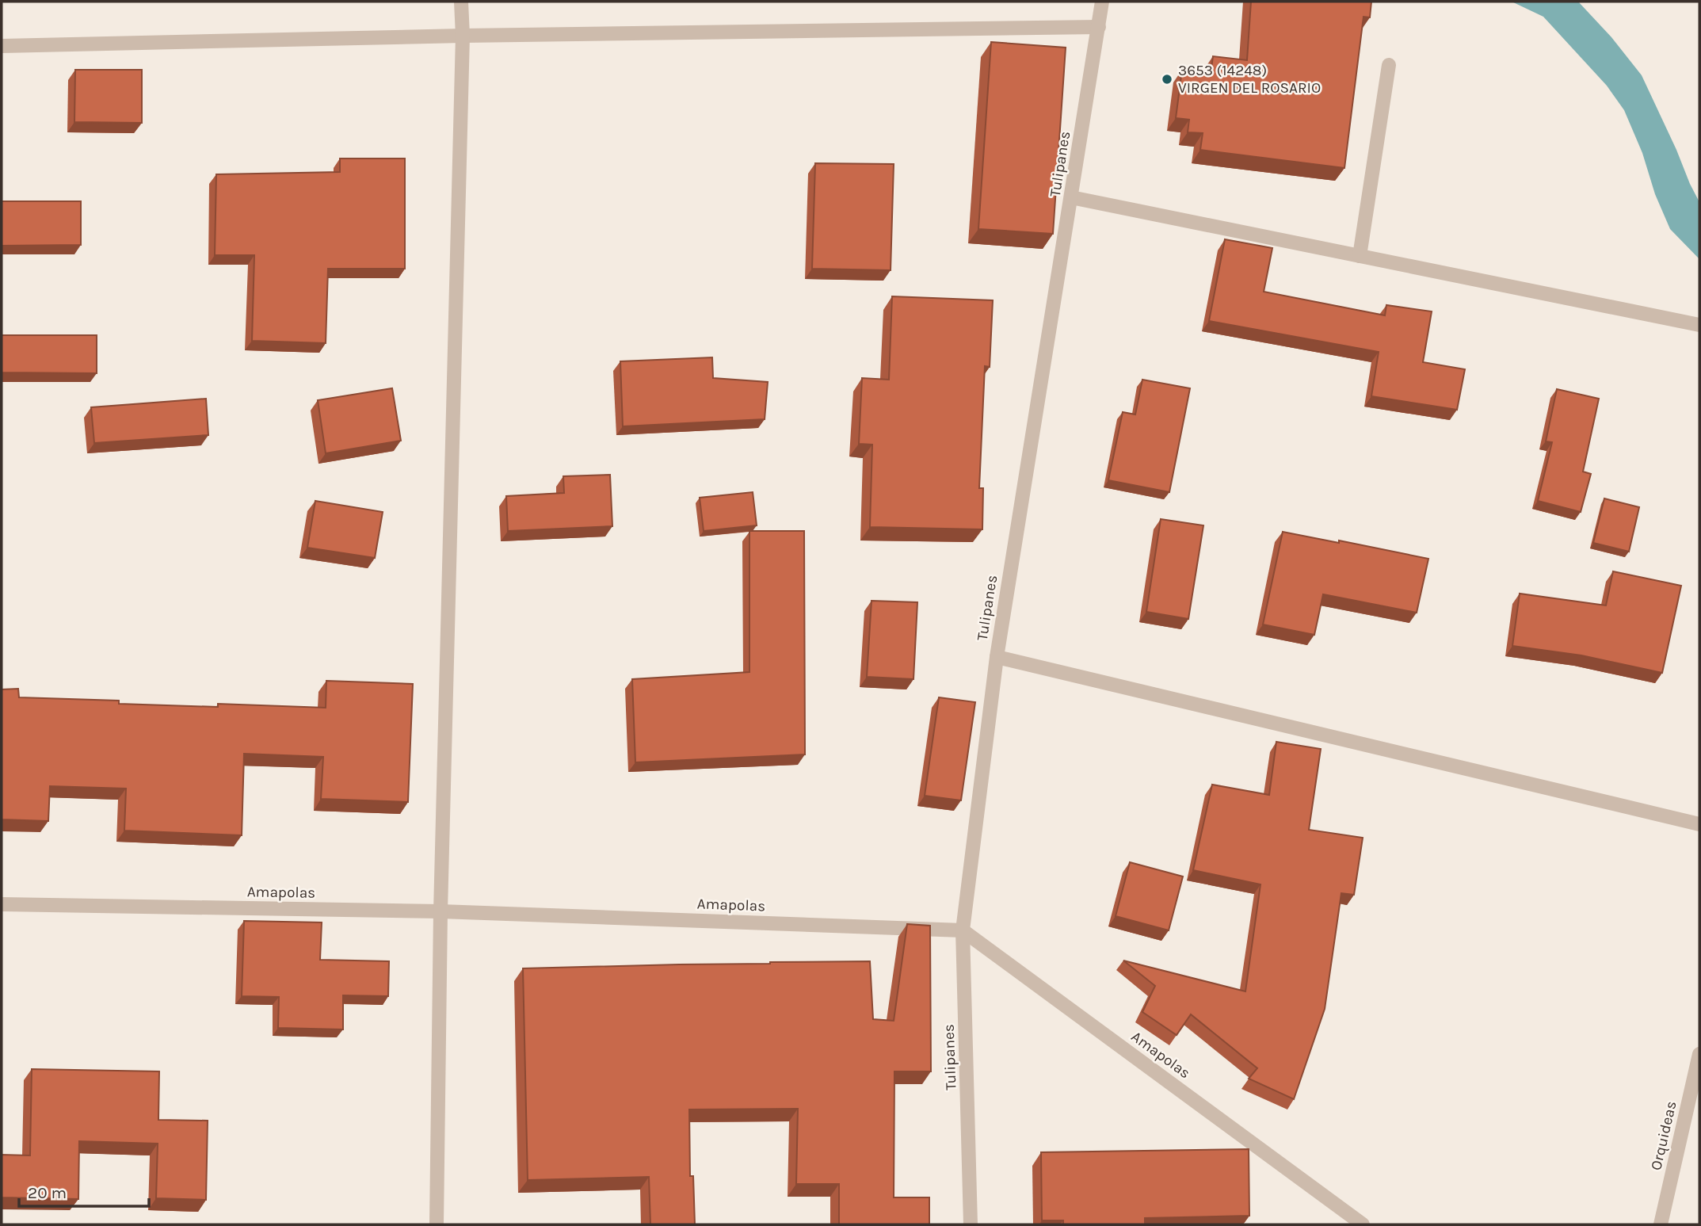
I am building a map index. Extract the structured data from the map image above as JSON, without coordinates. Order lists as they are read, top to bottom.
{
  "streets": {
    "street": ["Tulipanes", "Amapolas", "Orquideas"]
  },
  "crossings": [
    ["Tulipanes", "Amapolas"]
  ],
  "places": ["3653 (14248) VIRGEN DEL ROSARIO"],
  "scale_bar": "20 m"
}
